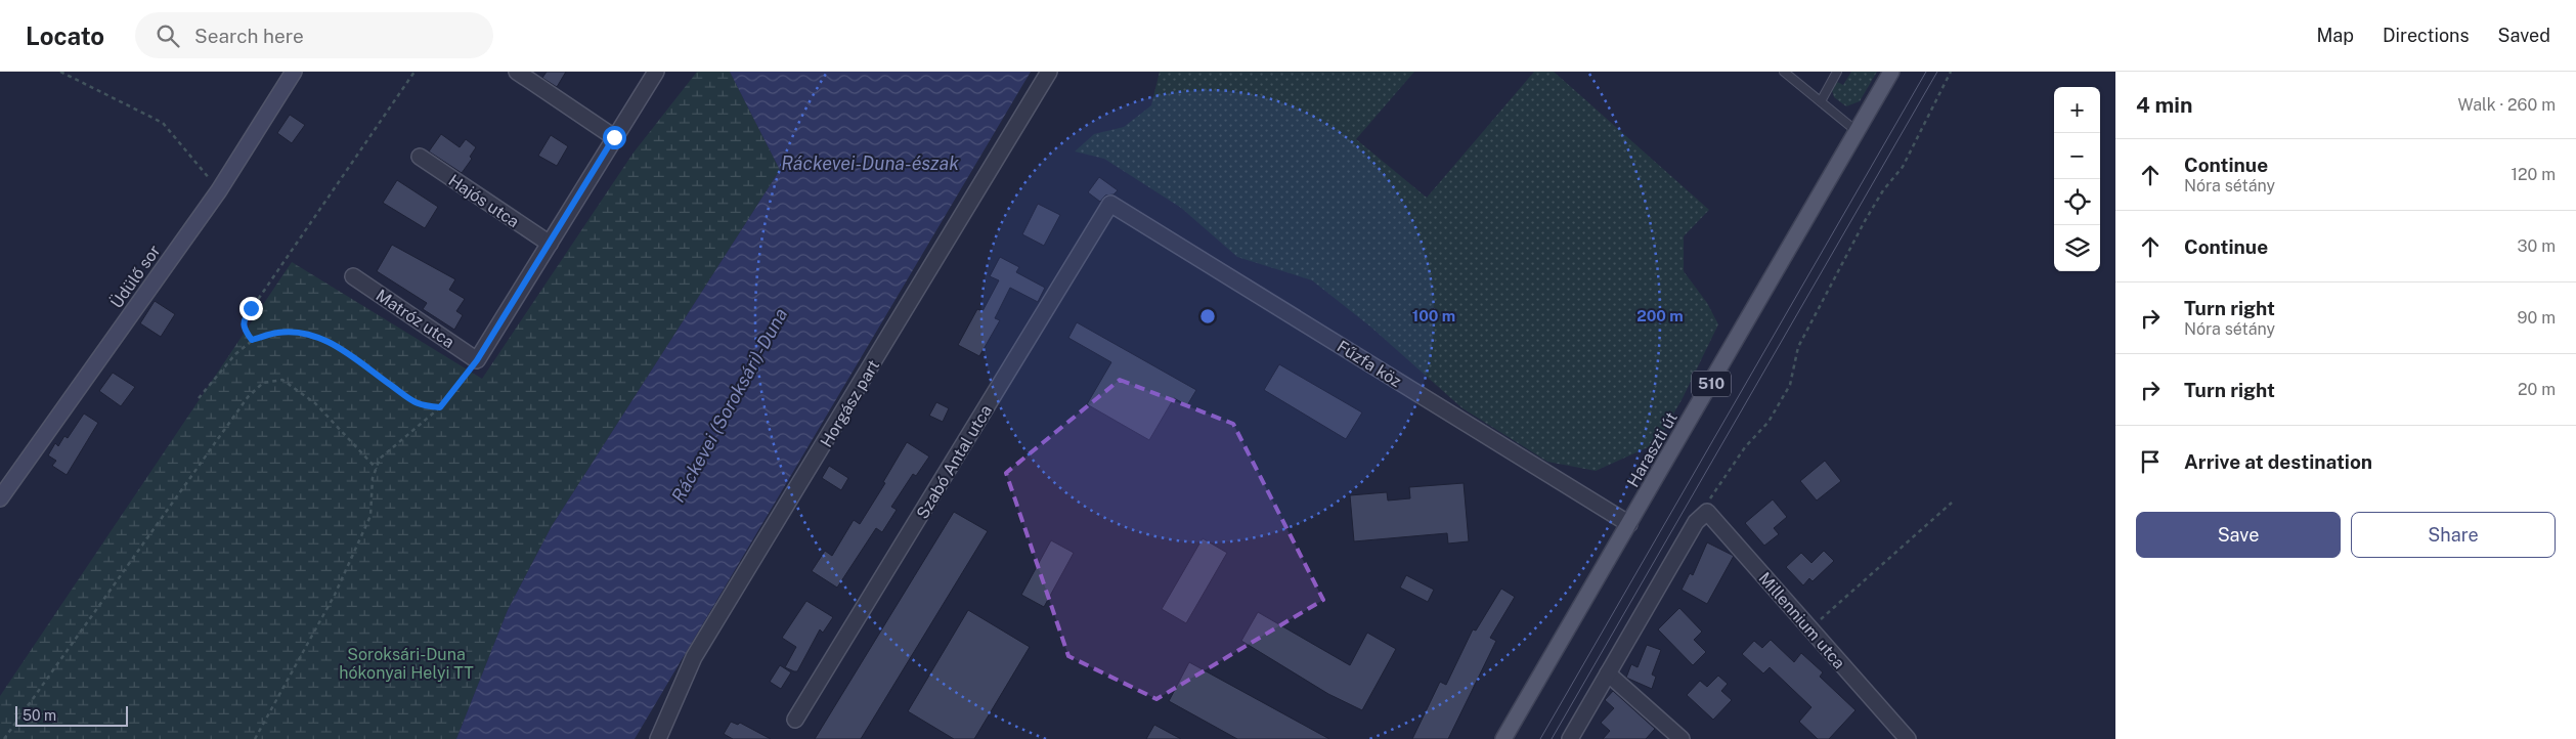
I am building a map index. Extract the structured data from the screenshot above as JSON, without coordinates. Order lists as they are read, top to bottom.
{
  "streets": {
    "main road": ["510", "Haraszti út"],
    "street": [
      "Hajós utca",
      "Üdülő sor",
      "Matróz utca",
      "Fűzfa köz",
      "Horgász part",
      "Szabó Antal utca",
      "Millennium utca"
    ]
  },
  "crossings": [
    ["Fűzfa köz", "Haraszti út"],
    ["Fűzfa köz", "Szabó Antal utca"]
  ],
  "water": ["Ráckevei-Duna-észak", "Ráckevei (Soroksári)-Duna"],
  "parks": ["Soroksári-Duna hókonyai Helyi TT"],
  "scale_bar": "50 m",
  "page": {
    "header": "Locato",
    "search": "Search here",
    "nav": ["Map", "Directions", "Saved"],
    "heading": ["4 min", "Walk · 260 m"],
    "map_buttons": ["+", "−"],
    "list": [
      ["Continue", "Nóra sétány", "120 m"],
      ["Continue", "30 m"],
      ["Turn right", "Nóra sétány", "90 m"],
      ["Turn right", "20 m"],
      "Arrive at destination"
    ],
    "buttons": ["Save", "Share"],
    "scale": "50 m"
  },
  "rings": ["100 m", "200 m"]
}
